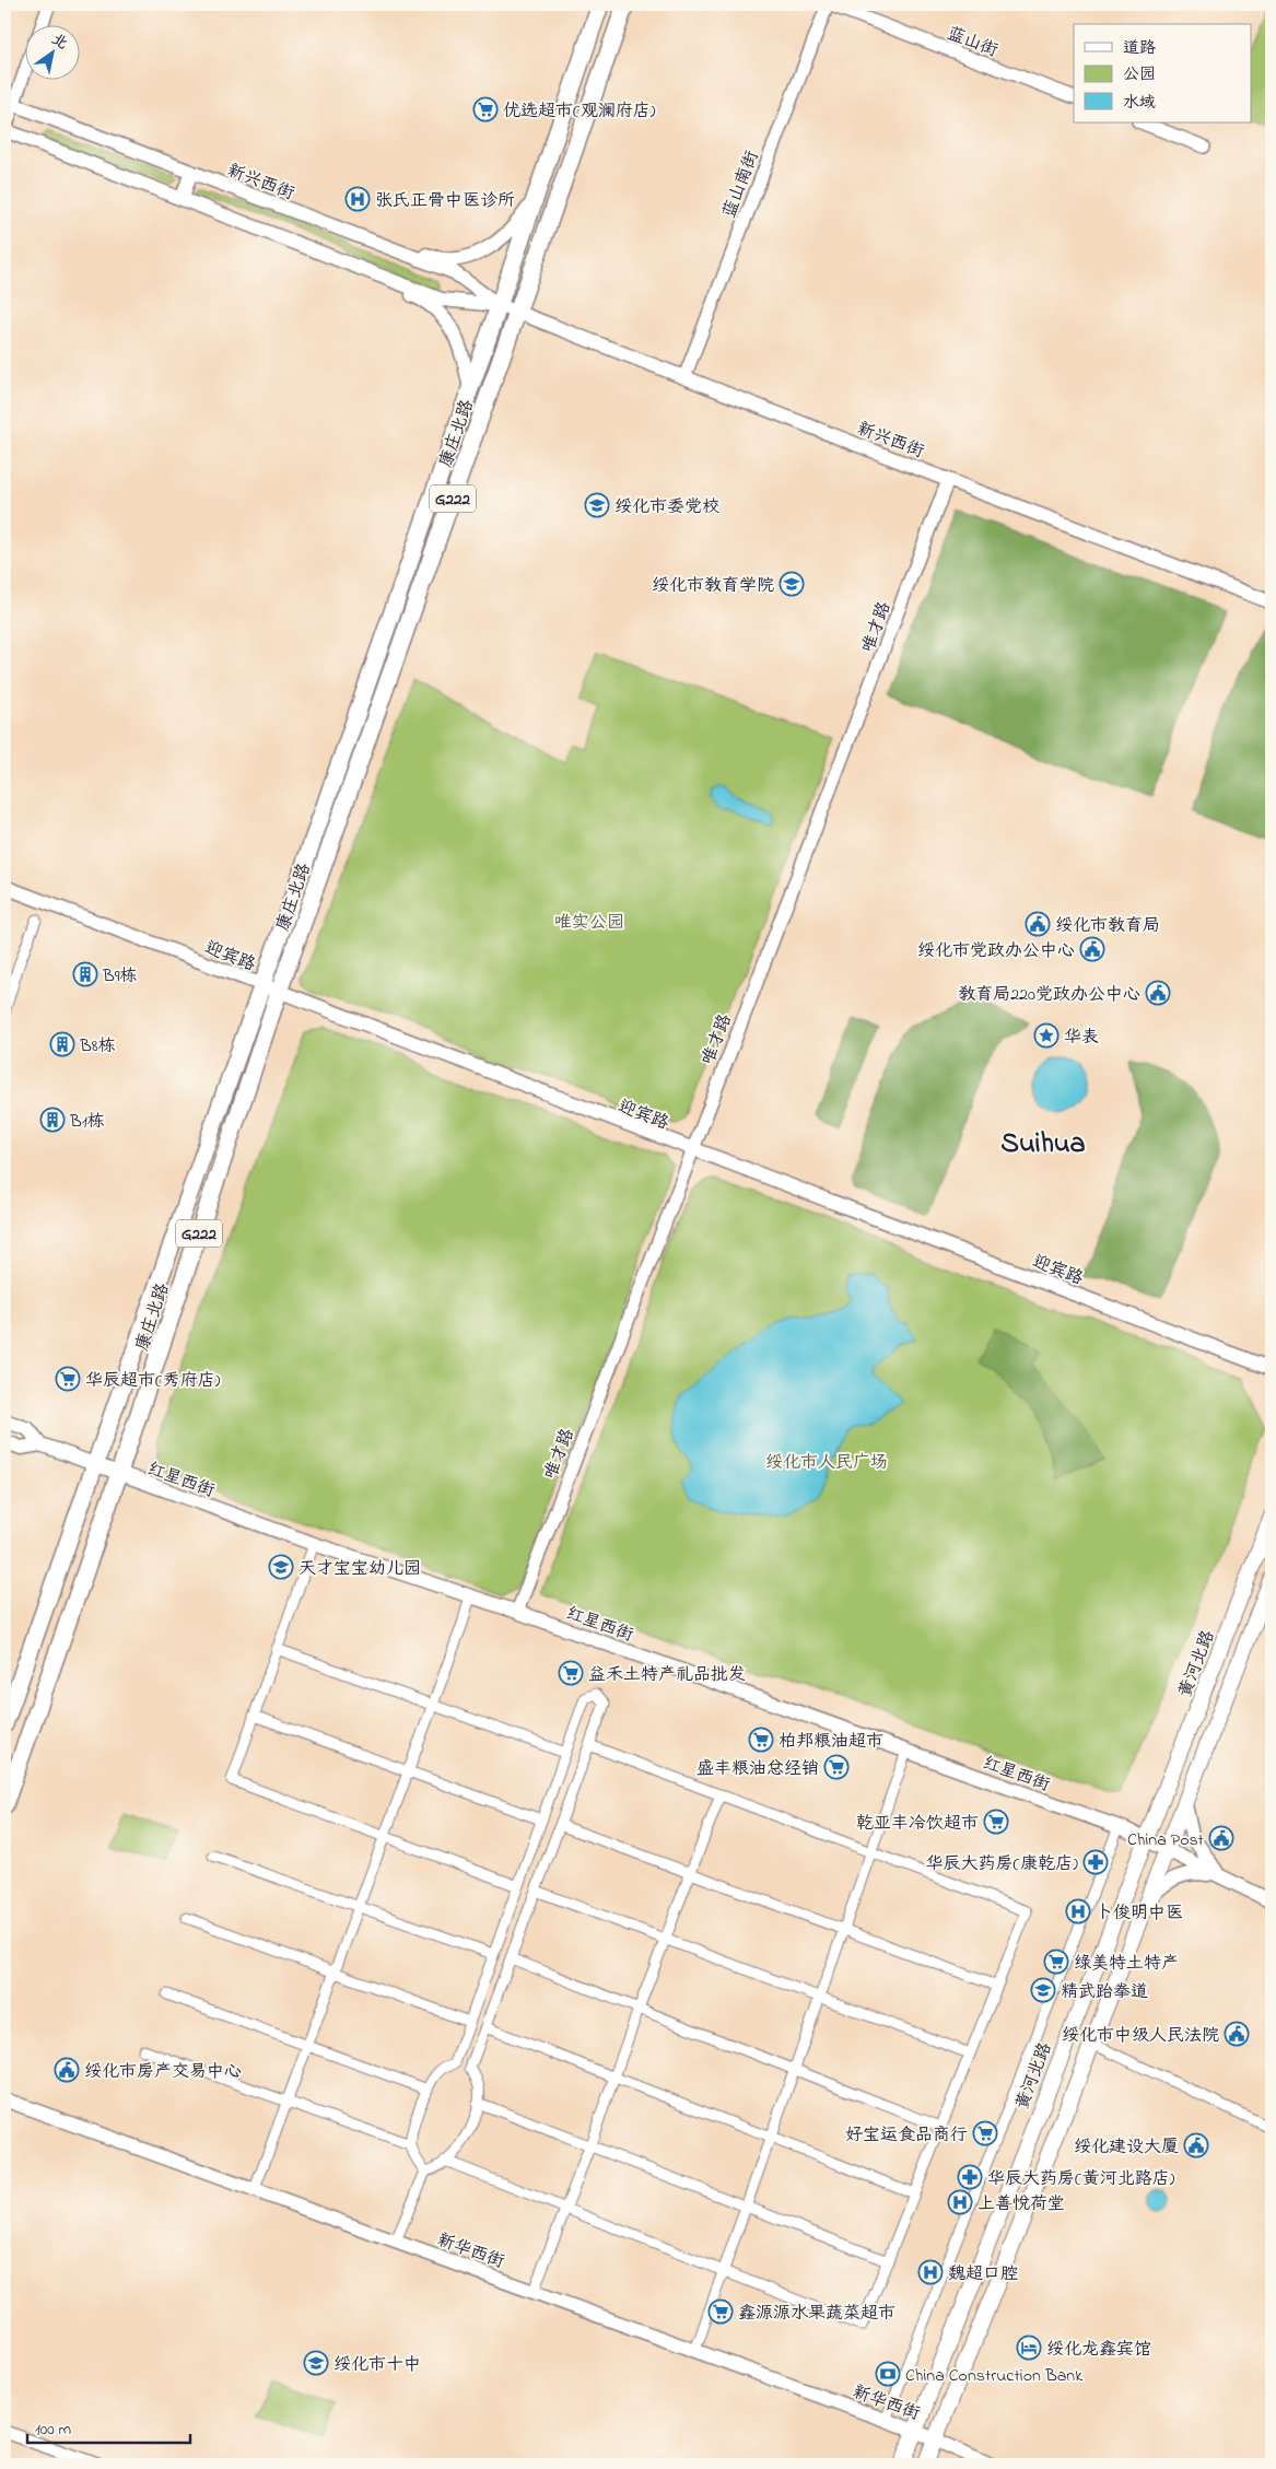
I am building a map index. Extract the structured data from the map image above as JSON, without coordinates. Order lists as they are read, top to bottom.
{
  "streets": {
    "highway": ["康庄北路", "G222"],
    "main road": [
      "新兴西街",
      "迎宾路",
      "红星西街",
      "黄河北路",
      "新华西街"
    ],
    "street": ["蓝山街", "蓝山南街", "唯才路"]
  },
  "crossings": [
    ["蓝山街", "蓝山南街"],
    ["新兴西街", "蓝山南街"],
    ["新兴西街", "康庄北路"],
    ["新兴西街", "唯才路"],
    ["康庄北路", "迎宾路"],
    ["康庄北路", "红星西街"],
    ["唯才路", "迎宾路"],
    ["唯才路", "红星西街"],
    ["红星西街", "黄河北路"],
    ["黄河北路", "新华西街"]
  ],
  "districts": ["Suihua"],
  "parks": ["唯实公园", "绥化市人民广场"],
  "places": {
    "supermarket": [
      "优选超市(观澜府店)",
      "华辰超市(秀府店)",
      "益禾土特产礼品批发",
      "柏邦粮油超市",
      "盛丰粮油总经销",
      "乾亚丰冷饮超市",
      "绿美特土特产",
      "好宝运食品商行",
      "鑫源源水果蔬菜超市"
    ],
    "hospital": [
      "张氏正骨中医诊所",
      "卜俊明中医",
      "上善悦荷堂",
      "魏超口腔"
    ],
    "school or university": [
      "绥化市委党校",
      "绥化市教育学院",
      "天才宝宝幼儿园",
      "精武跆拳道",
      "绥化市十中"
    ],
    "public building": [
      "绥化市教育局",
      "绥化市党政办公中心",
      "教育局220党政办公中心",
      "China Post",
      "绥化市中级人民法院",
      "绥化市房产交易中心",
      "绥化建设大厦"
    ],
    "building": ["B9栋", "B8栋", "B1栋"],
    "place": ["华表"],
    "pharmacy": ["华辰大药房(康乾店)", "华辰大药房(黄河北路店)"],
    "hotel": ["绥化龙鑫宾馆"],
    "bank": ["China Construction Bank"]
  },
  "legend": ["道路", "公园", "水域"],
  "scale_bar": "100 m",
  "north": "top right"
}
